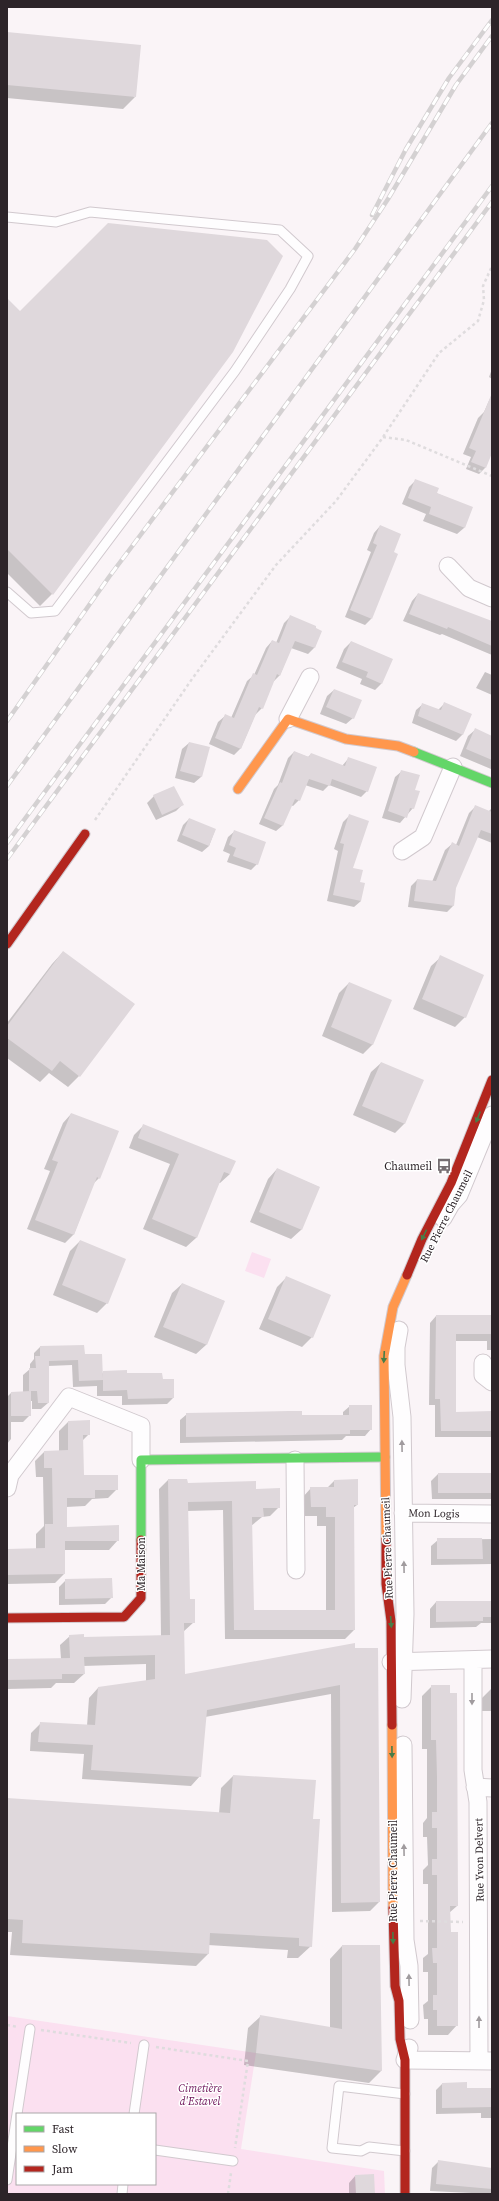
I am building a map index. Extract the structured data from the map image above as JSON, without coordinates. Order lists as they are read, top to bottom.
{
  "streets": {
    "street": [
      "Rue Pierre Chaumeil",
      "Mon Logis",
      "Ma Maison",
      "Rue Yvon Delvert"
    ]
  },
  "crossings": [
    ["Rue Pierre Chaumeil", "Mon Logis"]
  ],
  "parks": ["Cimetière d'Estavel"],
  "places": {
    "bus stop": ["Chaumeil"]
  },
  "legend": ["Fast", "Slow", "Jam"]
}
